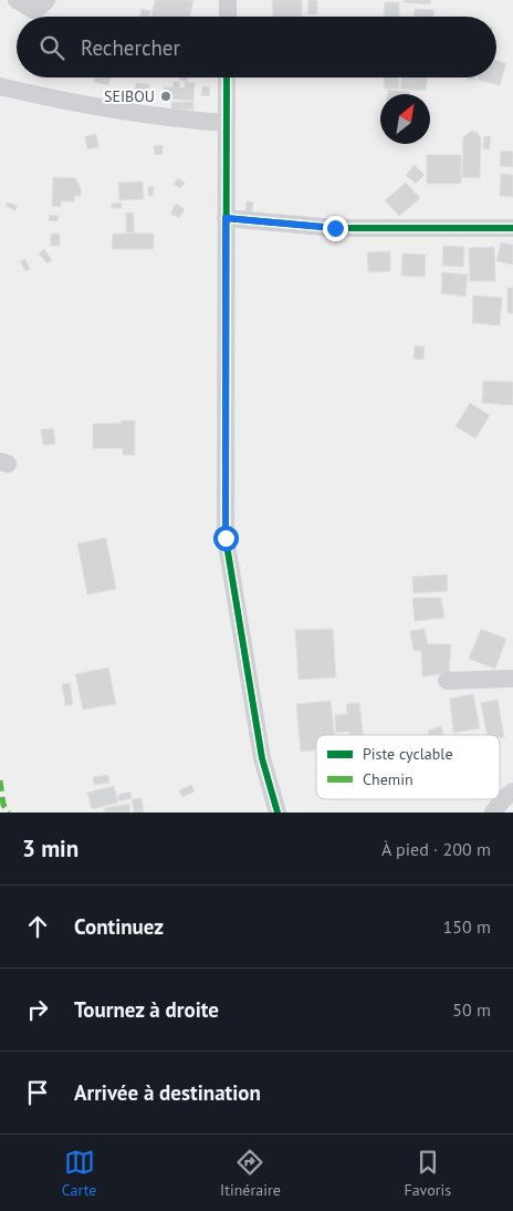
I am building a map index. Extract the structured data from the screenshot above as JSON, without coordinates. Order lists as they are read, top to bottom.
{
  "places": ["SEIBOU"],
  "legend": ["Piste cyclable", "Chemin"],
  "north": "top right",
  "page": {
    "search": "Rechercher",
    "heading": ["3 min", "À pied · 200 m"],
    "list": [
      ["Continuez", "150 m"],
      ["Tournez à droite", "50 m"],
      "Arrivée à destination"
    ],
    "nav": ["Carte", "Itinéraire", "Favoris"]
  }
}
